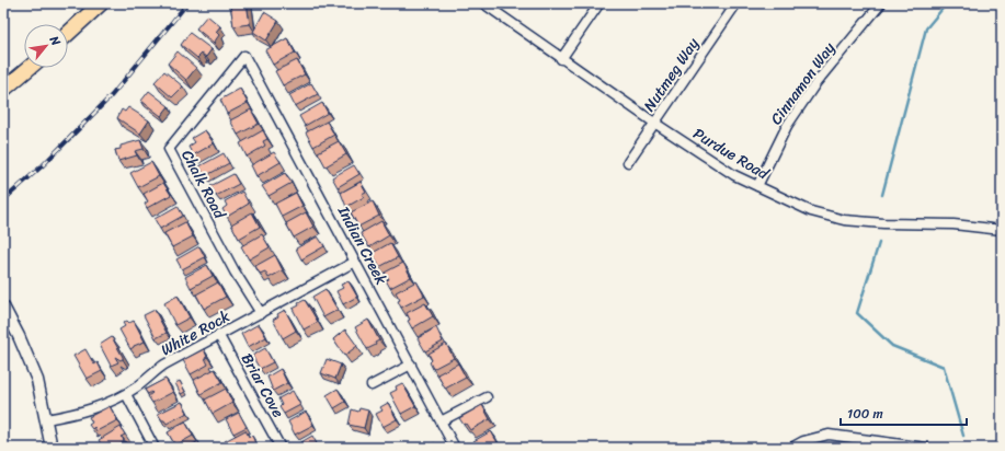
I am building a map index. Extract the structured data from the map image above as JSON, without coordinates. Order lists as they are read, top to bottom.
{
  "streets": {
    "street": [
      "Nutmeg Way",
      "Cinnamon Way",
      "Purdue Road",
      "Chalk Road",
      "Indian Creek",
      "White Rock",
      "Briar Cove"
    ]
  },
  "crossings": [
    ["Nutmeg Way", "Purdue Road"],
    ["Cinnamon Way", "Purdue Road"],
    ["Chalk Road", "Indian Creek"],
    ["Chalk Road", "White Rock"],
    ["Indian Creek", "White Rock"],
    ["White Rock", "Briar Cove"]
  ],
  "scale_bar": "100 m",
  "north": "top right"
}
